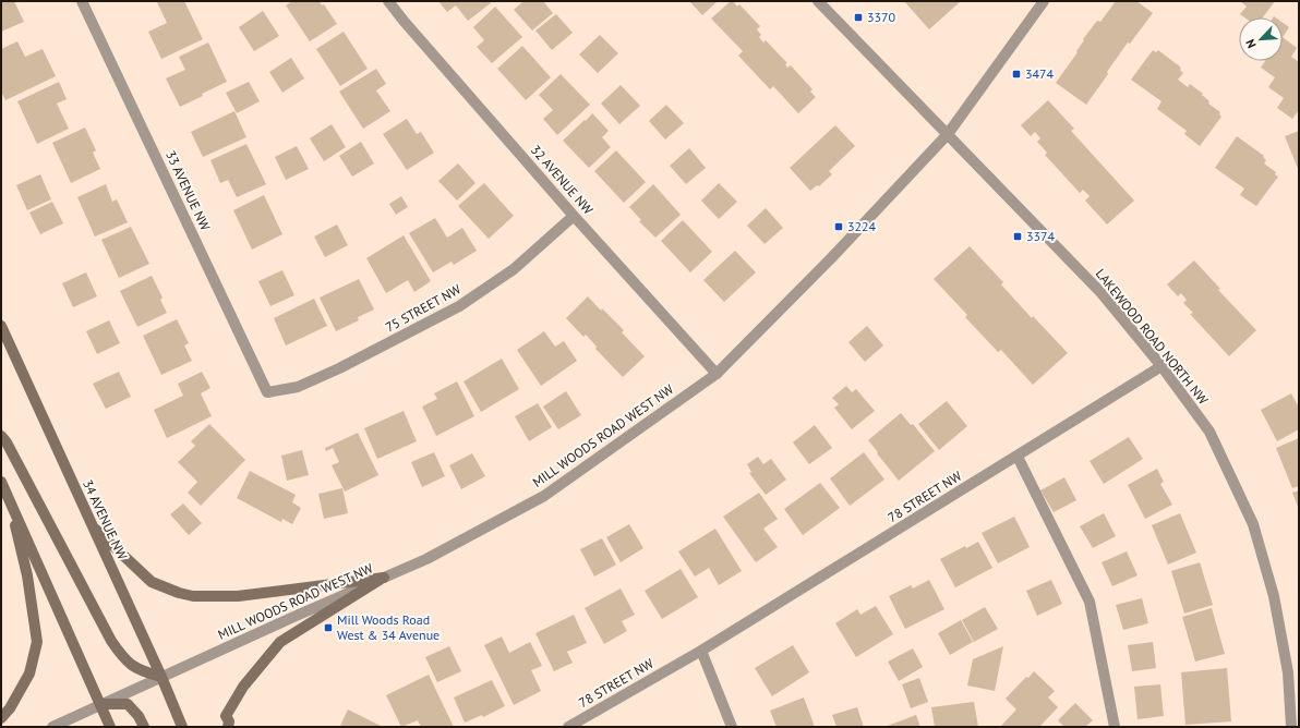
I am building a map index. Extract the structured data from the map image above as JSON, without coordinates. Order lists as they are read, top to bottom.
{
  "streets": {
    "main road": ["34 AVENUE NW"],
    "street": [
      "32 AVENUE NW",
      "33 AVENUE NW",
      "75 STREET NW",
      "LAKEWOOD ROAD NORTH NW",
      "MILL WOODS ROAD WEST NW",
      "78 STREET NW"
    ]
  },
  "crossings": [
    ["32 AVENUE NW", "75 STREET NW"],
    ["32 AVENUE NW", "MILL WOODS ROAD WEST NW"],
    ["33 AVENUE NW", "75 STREET NW"],
    ["LAKEWOOD ROAD NORTH NW", "MILL WOODS ROAD WEST NW"],
    ["LAKEWOOD ROAD NORTH NW", "78 STREET NW"],
    ["MILL WOODS ROAD WEST NW", "34 AVENUE NW"]
  ],
  "places": {
    "transit": [
      "3370",
      "3474",
      "3224",
      "3374",
      "Mill Woods Road West & 34 Avenue"
    ]
  },
  "north": "bottom left"
}
